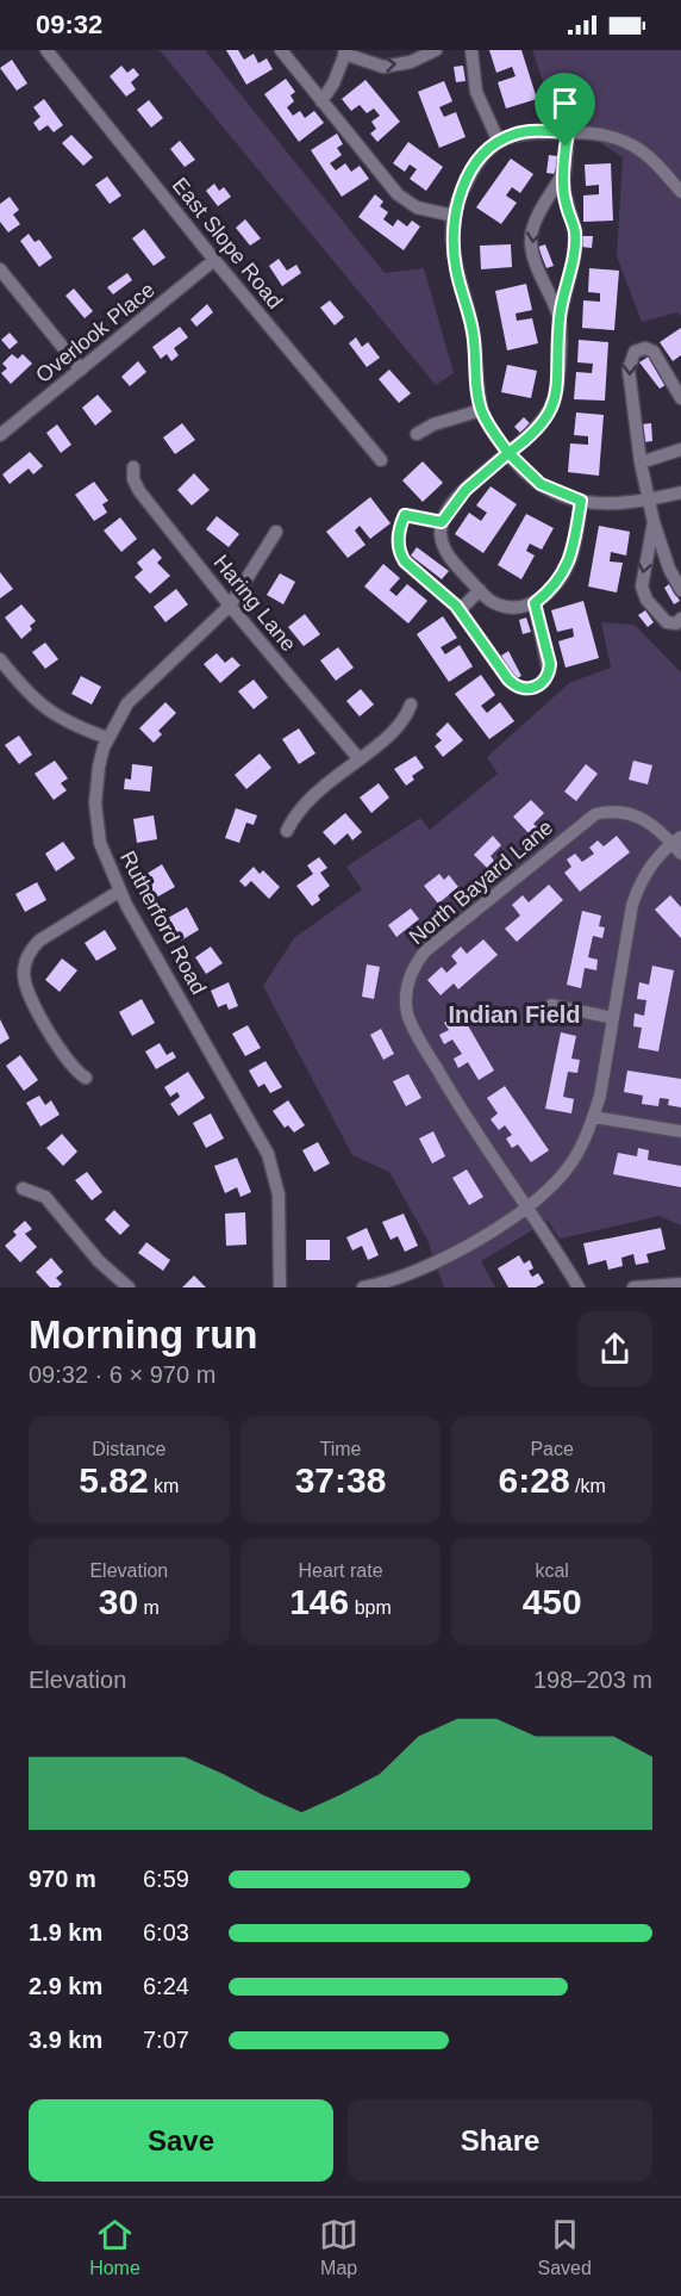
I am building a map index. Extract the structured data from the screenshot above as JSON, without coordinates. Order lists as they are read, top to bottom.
{
  "streets": {
    "street": [
      "East Slope Road",
      "Overlook Place",
      "Haring Lane",
      "North Bayard Lane",
      "Rutherford Road"
    ]
  },
  "crossings": [
    ["East Slope Road", "Overlook Place"],
    ["Haring Lane", "Rutherford Road"]
  ],
  "districts": ["Indian Field"],
  "page": {
    "status": "09:32",
    "heading": ["Morning run", "09:32 · 6 × 970 m"],
    "stats": [
      ["Distance", "5.82 km"],
      ["Time", "37:38"],
      ["Pace", "6:28 /km"],
      ["Elevation", "30 m"],
      ["Heart rate", "146 bpm"],
      ["kcal", "450"]
    ],
    "chart": ["Elevation", "198–203 m"],
    "list": [
      {
        "name": "970 m",
        "note": "6:59"
      },
      {
        "name": "1.9 km",
        "note": "6:03"
      },
      {
        "name": "2.9 km",
        "note": "6:24"
      },
      {
        "name": "3.9 km",
        "note": "7:07"
      }
    ],
    "buttons": ["Save", "Share"],
    "tabs": ["Home", "Map", "Saved"]
  }
}
